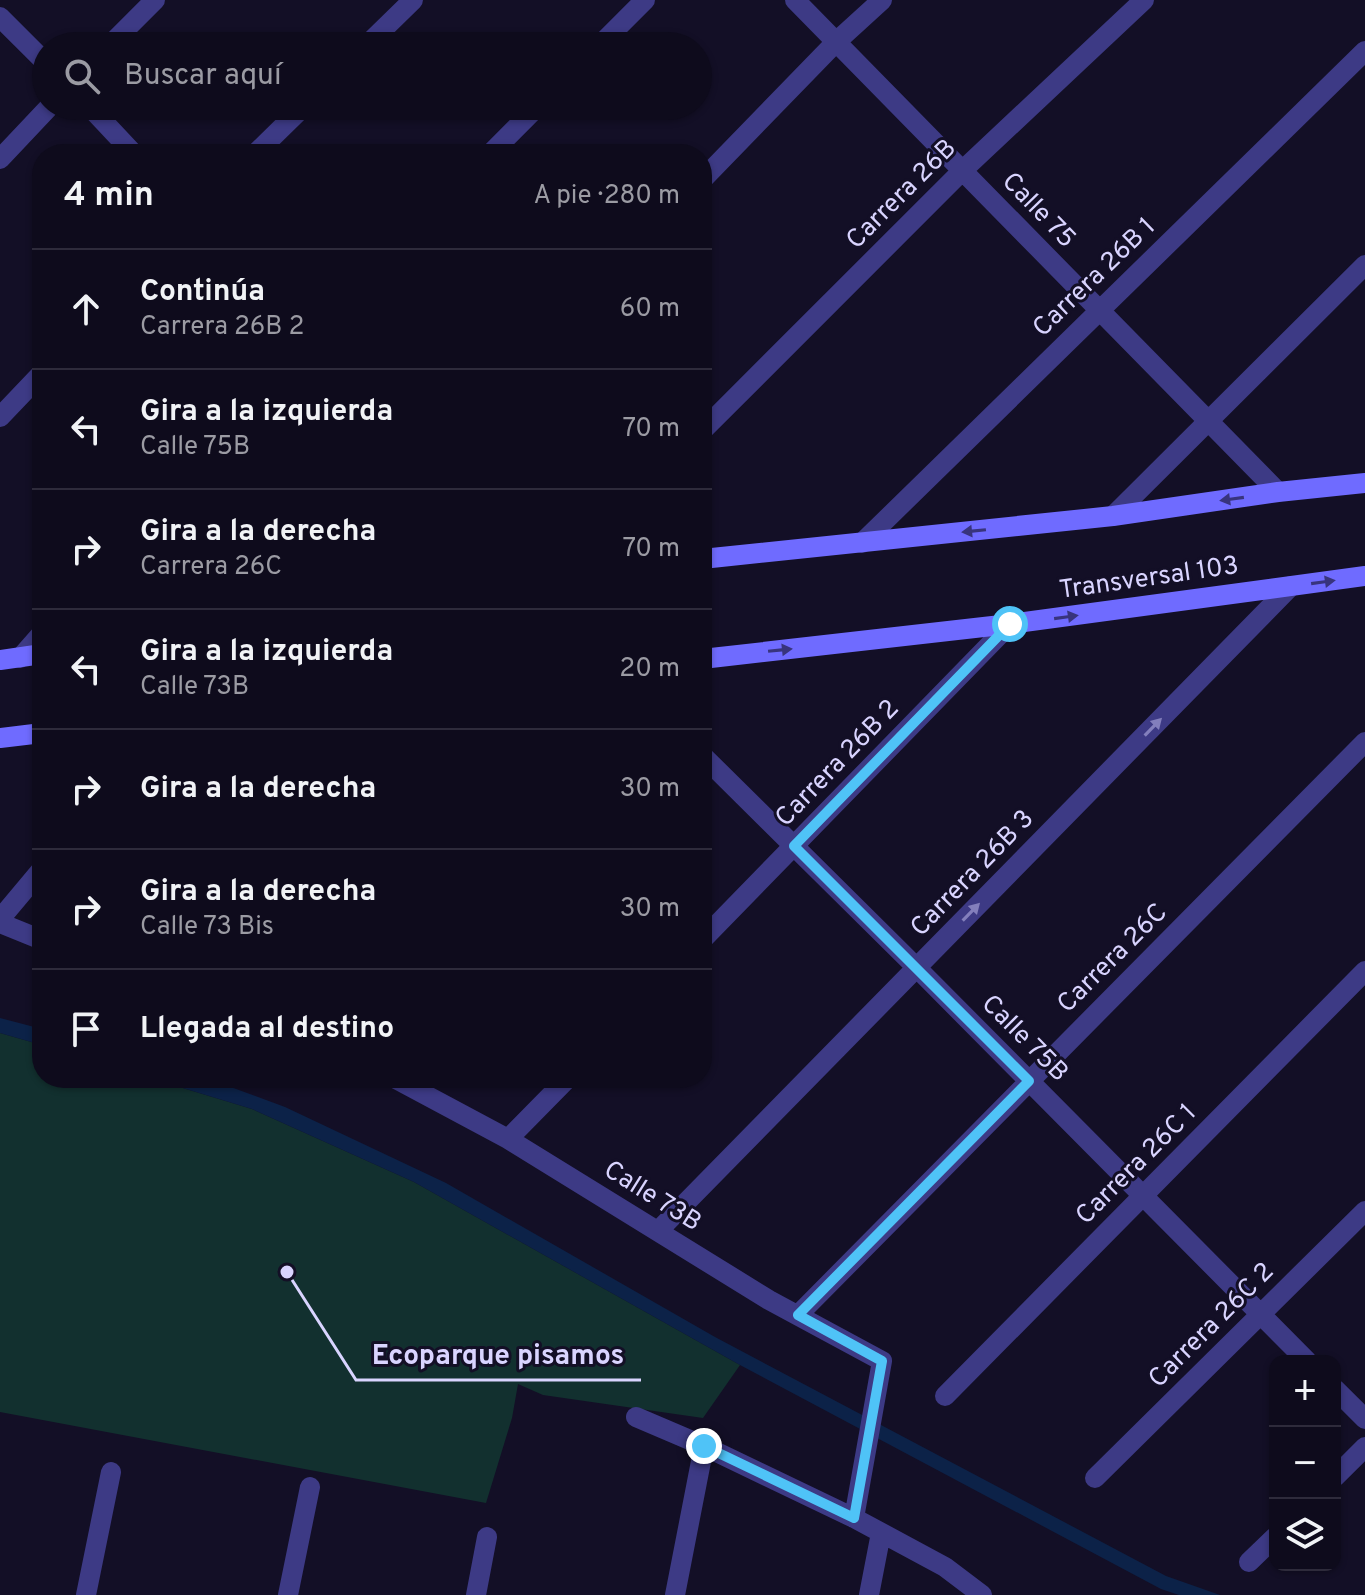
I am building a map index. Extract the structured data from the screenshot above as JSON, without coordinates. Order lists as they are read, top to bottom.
{
  "streets": {
    "street": [
      "Carrera 26B",
      "Calle 75",
      "Carrera 26B 1",
      "Transversal 103",
      "Carrera 26B 2",
      "Carrera 26B 3",
      "Carrera 26C",
      "Calle 75B",
      "Carrera 26C 1",
      "Calle 73B",
      "Carrera 26C 2"
    ]
  },
  "crossings": [
    ["Carrera 26B", "Calle 75"],
    ["Calle 75", "Carrera 26B 1"],
    ["Transversal 103", "Carrera 26B 2"],
    ["Transversal 103", "Carrera 26B 3"],
    ["Carrera 26B 2", "Calle 75B"],
    ["Carrera 26B 3", "Calle 75B"],
    ["Carrera 26B 3", "Calle 73B"],
    ["Carrera 26C", "Calle 75B"],
    ["Carrera 26C", "Calle 73B"],
    ["Calle 75B", "Carrera 26C 1"],
    ["Calle 75B", "Carrera 26C 2"]
  ],
  "one_way": ["Carrera 26B 3"],
  "places": ["Ecoparque pisamos"],
  "page": {
    "search": "Buscar aquí",
    "heading": ["4 min", "A pie · 280 m"],
    "list": [
      ["Continúa", "Carrera 26B 2", "60 m"],
      ["Gira a la izquierda", "Calle 75B", "70 m"],
      ["Gira a la derecha", "Carrera 26C", "70 m"],
      ["Gira a la izquierda", "Calle 73B", "20 m"],
      ["Gira a la derecha", "30 m"],
      ["Gira a la derecha", "Calle 73 Bis", "30 m"],
      "Llegada al destino"
    ],
    "map_buttons": ["+", "−"]
  }
}
